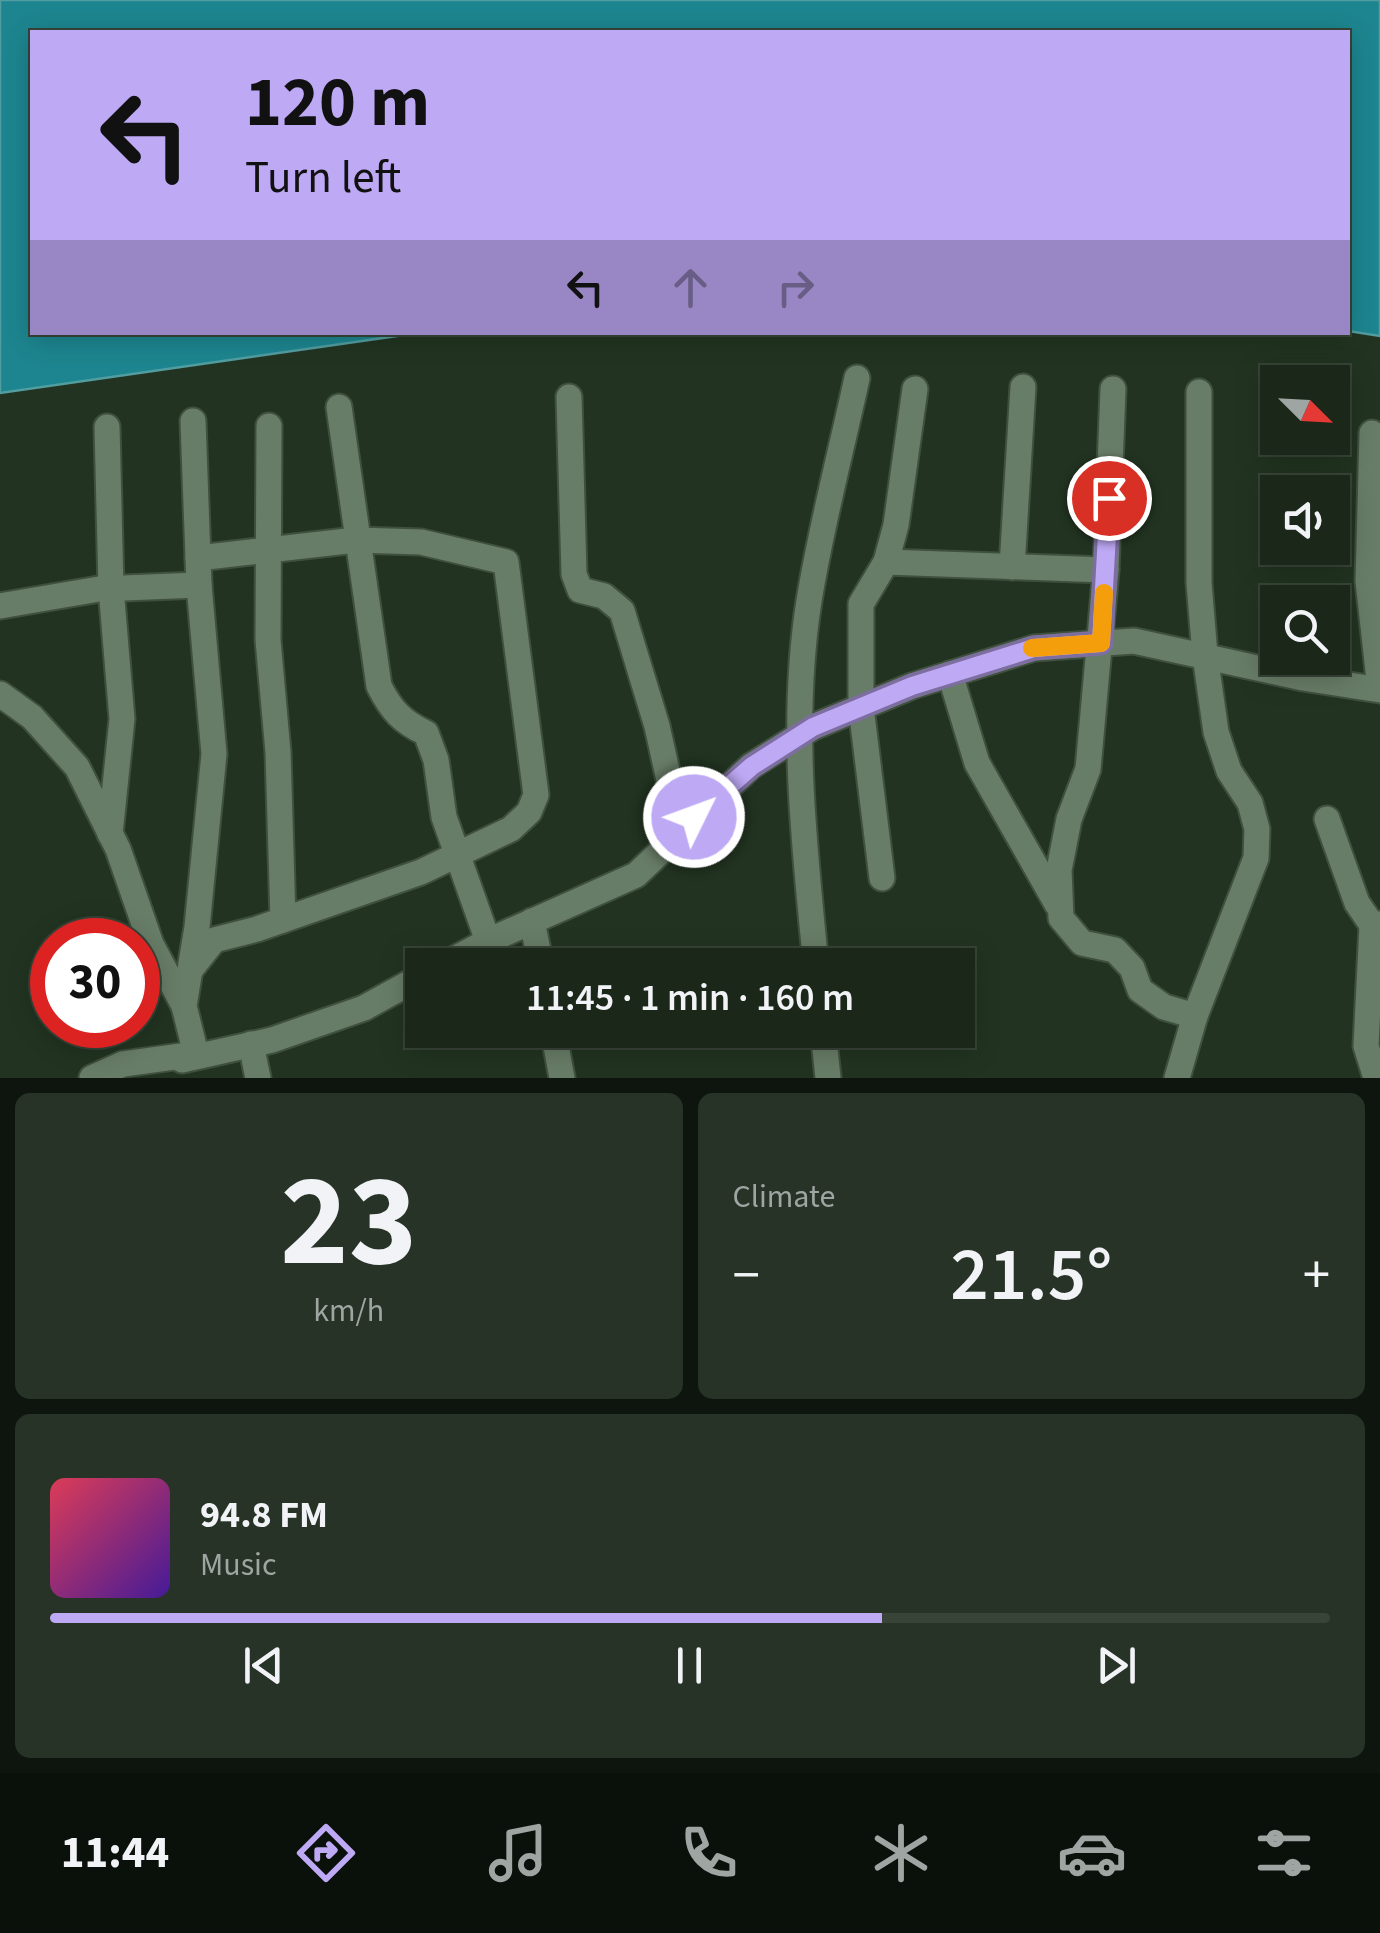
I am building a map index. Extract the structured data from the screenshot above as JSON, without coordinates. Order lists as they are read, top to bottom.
{
  "north": "bottom right",
  "page": {
    "turn": ["120 m", "Turn left"],
    "limit": "30",
    "trip": "11:45 · 1 min · 160 m",
    "tile": [
      ["23", "km/h"],
      "Climate"
    ],
    "heat": ["−", "21.5°", "+"],
    "song": ["94.8 FM", "Music"],
    "tabs": "11:44"
  }
}
